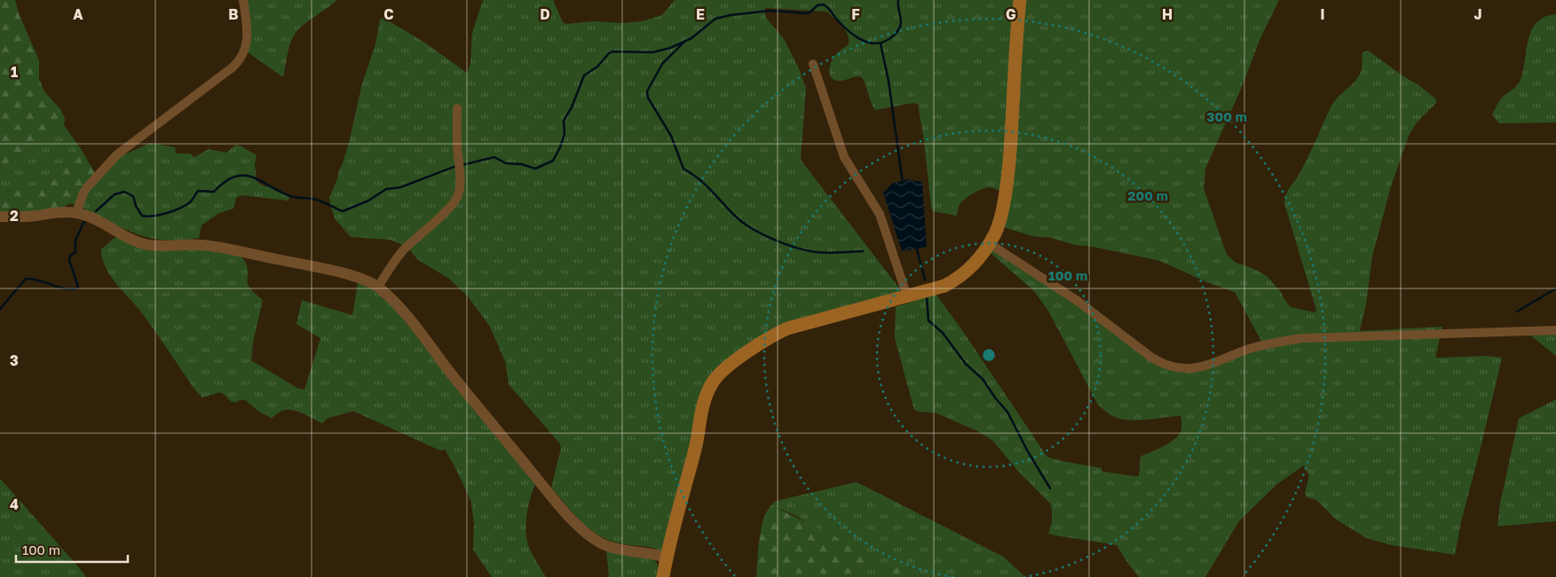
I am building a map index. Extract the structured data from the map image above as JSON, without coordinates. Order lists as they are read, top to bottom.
{
  "scale_bar": "100 m",
  "grid": {
    "columns": [
      "A",
      "B",
      "C",
      "D",
      "E",
      "F",
      "G",
      "H",
      "I",
      "J"
    ],
    "rows": [
      "1",
      "2",
      "3",
      "4"
    ]
  },
  "rings": ["300 m", "200 m", "100 m"]
}
